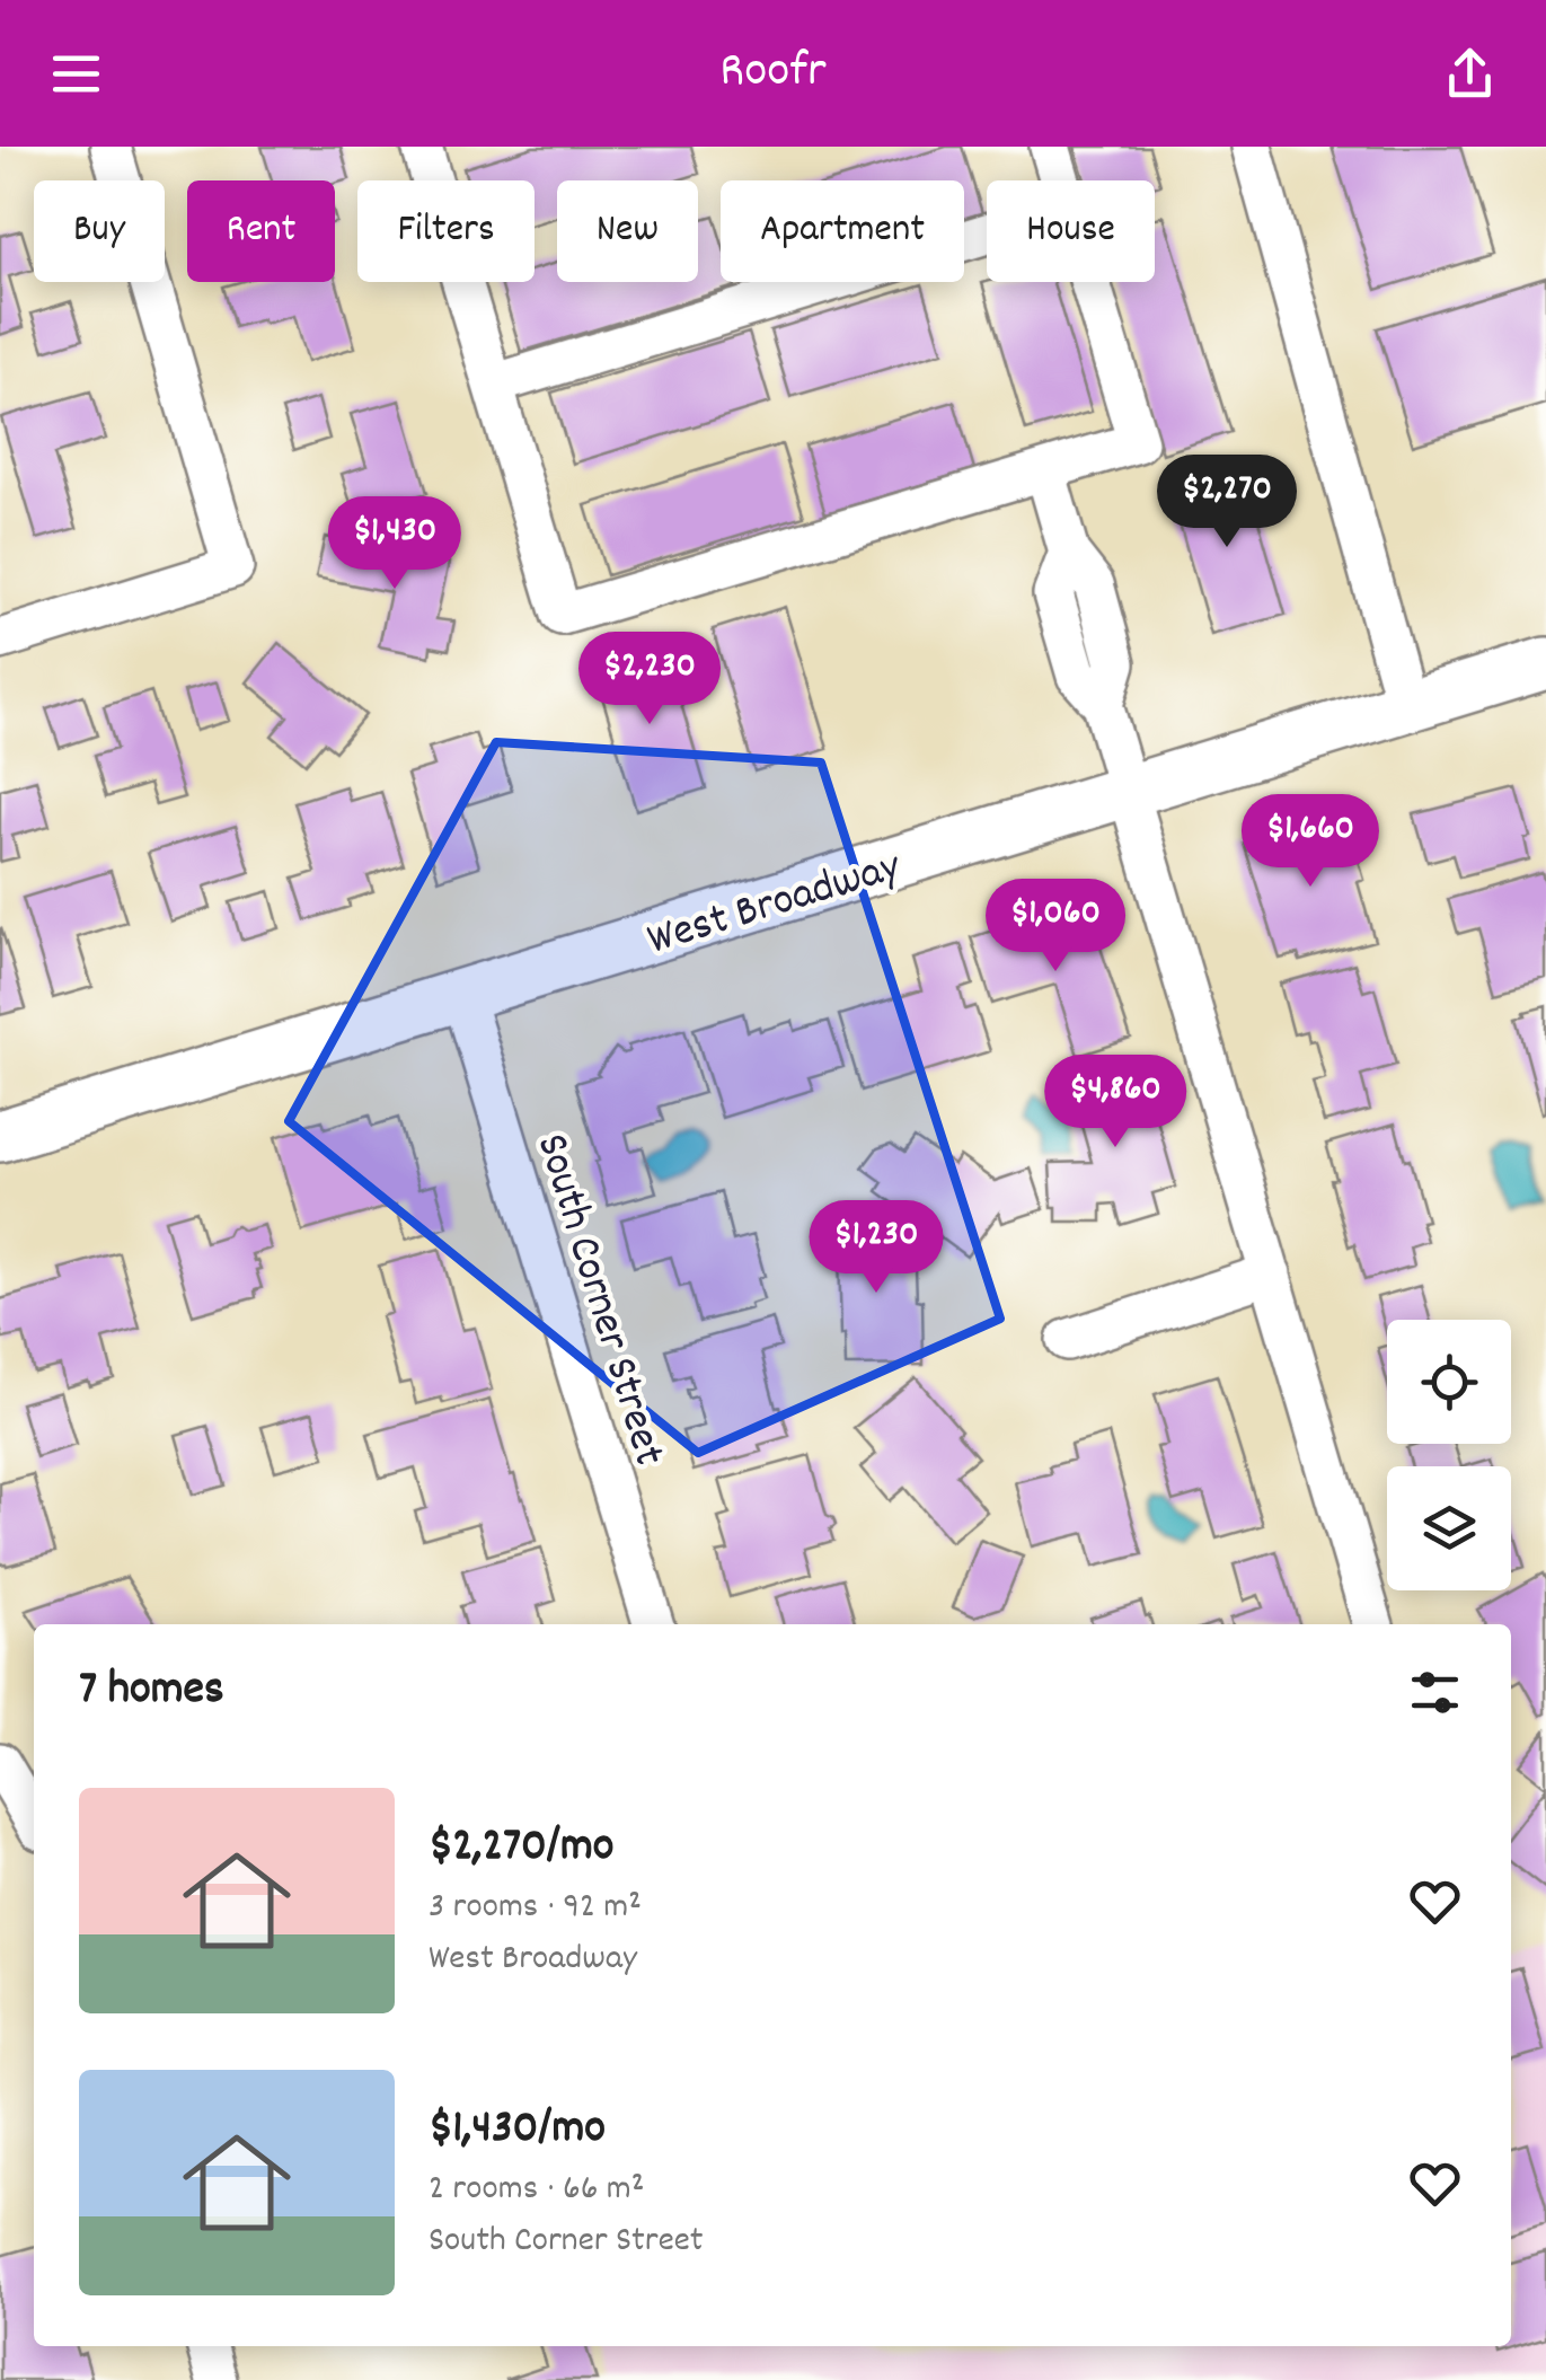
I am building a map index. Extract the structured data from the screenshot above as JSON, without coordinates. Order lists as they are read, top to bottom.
{
  "streets": {
    "main road": ["West Broadway"],
    "street": ["South Corner Street"]
  },
  "crossings": [
    ["West Broadway", "South Corner Street"]
  ],
  "page": {
    "header": "Roofr",
    "chip": [
      "Buy",
      "Rent",
      "Filters",
      "New",
      "Apartment",
      "House"
    ],
    "price": [
      "$2,270",
      "$1,430",
      "$2,230",
      "$1,660",
      "$1,060",
      "$4,860",
      "$1,230"
    ],
    "heading": "7 homes",
    "list": [
      {
        "name": "$2,270/mo",
        "note": "3 rooms · 92 m² · West Broadway"
      },
      {
        "name": "$1,430/mo",
        "note": "2 rooms · 66 m² · South Corner Street"
      }
    ]
  }
}
